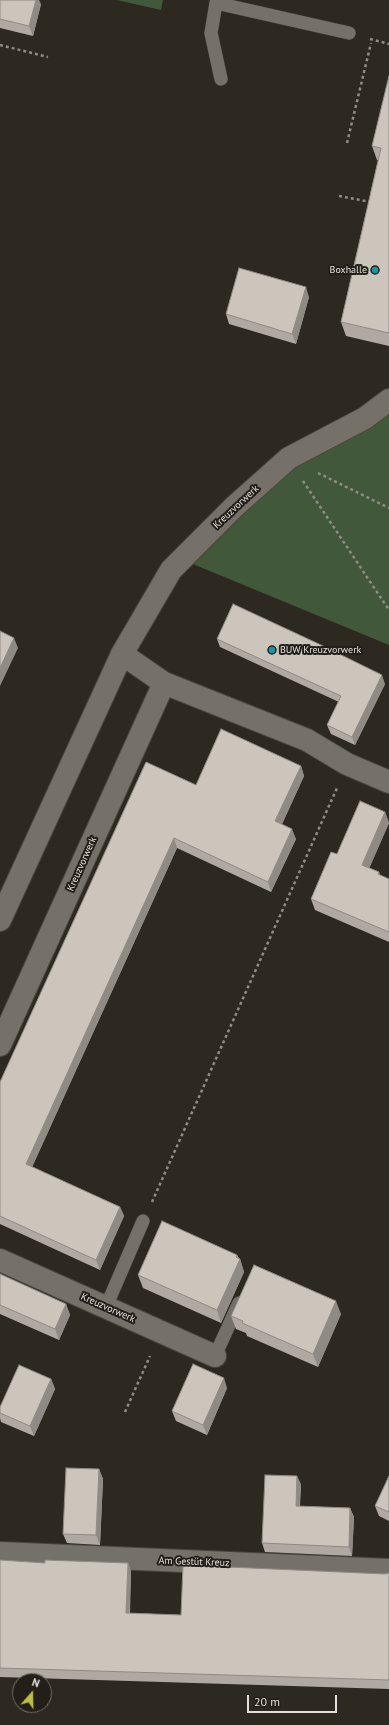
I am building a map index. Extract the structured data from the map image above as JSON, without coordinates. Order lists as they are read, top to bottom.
{
  "streets": {
    "street": ["Kreuzvorwerk", "Am Gestüt Kreuz"]
  },
  "places": ["Boxhalle", "BUW Kreuzvorwerk"],
  "scale_bar": "20 m",
  "north": "top"
}
